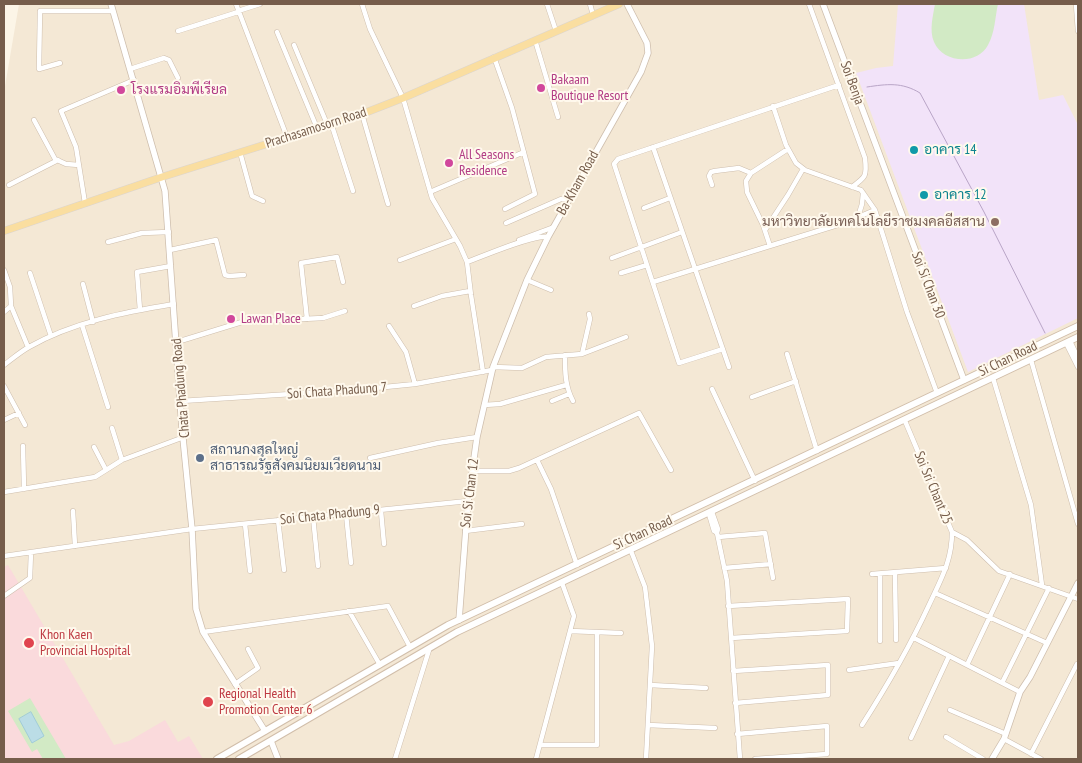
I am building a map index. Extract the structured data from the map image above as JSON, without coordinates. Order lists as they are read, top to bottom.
{
  "streets": {
    "main road": ["Prachasamosorn Road", "Si Chan Road", "Chata Phadung Road"],
    "street": [
      "Soi Benja",
      "Ba-Kham Road",
      "Soi Si Chan 30",
      "Soi Chata Phadung 7",
      "Soi Sri Chant 25",
      "Soi Si Chan 12",
      "Soi Chata Phadung 9"
    ]
  },
  "crossings": [
    ["Soi Benja", "Soi Si Chan 30"],
    ["Prachasamosorn Road", "Chata Phadung Road"],
    ["Ba-Kham Road", "Soi Chata Phadung 7"],
    ["Ba-Kham Road", "Soi Si Chan 12"],
    ["Soi Si Chan 30", "Si Chan Road"],
    ["Si Chan Road", "Chata Phadung Road"],
    ["Si Chan Road", "Soi Sri Chant 25"],
    ["Si Chan Road", "Soi Si Chan 12"],
    ["Chata Phadung Road", "Soi Chata Phadung 7"],
    ["Chata Phadung Road", "Soi Chata Phadung 9"],
    ["Soi Chata Phadung 7", "Soi Si Chan 12"],
    ["Soi Si Chan 12", "Soi Chata Phadung 9"]
  ],
  "places": [
    "Bakaam Boutique Resort",
    "โรงแรมอิมพีเรียล",
    "อาคาร 14",
    "All Seasons Residence",
    "อาคาร 12",
    "มหาวิทยาลัยเทคโนโลยีราชมงคลอีสสาน",
    "Lawan Place",
    "สถานกงสุลใหญ่ สาธารณรัฐสังคมนิยมเวียดนาม",
    "Khon Kaen Provincial Hospital",
    "Regional Health Promotion Center 6"
  ]
}
